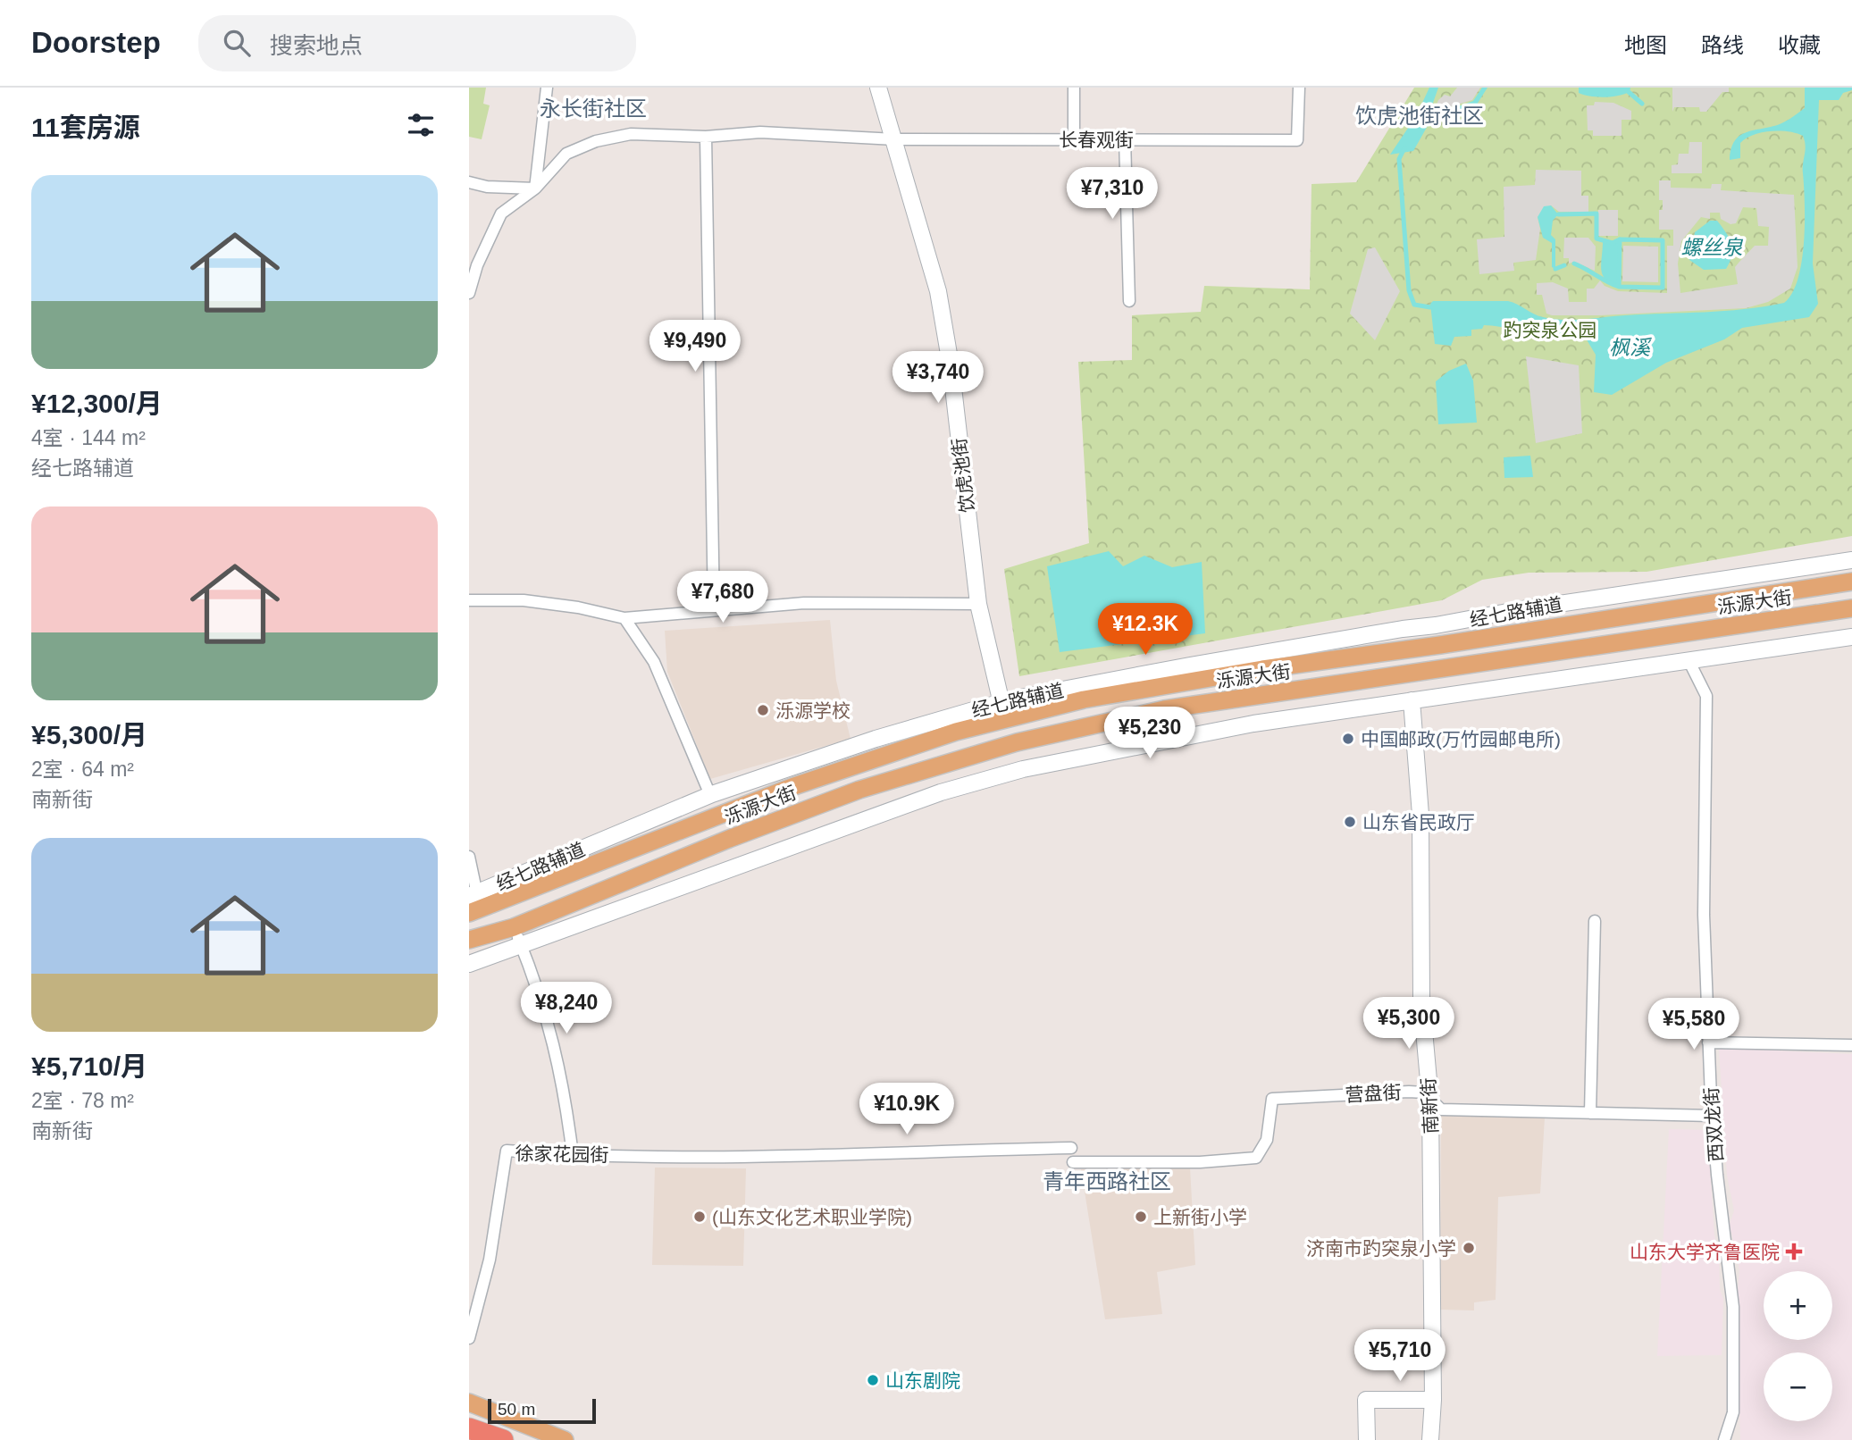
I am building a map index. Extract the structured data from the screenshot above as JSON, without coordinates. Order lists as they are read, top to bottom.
{
  "streets": {
    "main road": ["泺源大街"],
    "street": [
      "长春观街",
      "饮虎池街",
      "经七路辅道",
      "营盘街",
      "南新街",
      "西双龙街",
      "徐家花园街"
    ]
  },
  "crossings": [
    ["长春观街", "饮虎池街"],
    ["饮虎池街", "泺源大街"],
    ["饮虎池街", "经七路辅道"],
    ["泺源大街", "经七路辅道"],
    ["营盘街", "南新街"],
    ["营盘街", "西双龙街"]
  ],
  "districts": ["永长街社区", "饮虎池街社区", "青年西路社区"],
  "water": ["螺丝泉", "枫溪"],
  "parks": ["趵突泉公园"],
  "places": {
    "other": [
      "泺源学校",
      "中国邮政(万竹园邮电所)",
      "山东省民政厅",
      "(山东文化艺术职业学院)",
      "上新街小学",
      "济南市趵突泉小学",
      "山东剧院"
    ],
    "health": ["山东大学齐鲁医院"]
  },
  "scale_bar": "50 m",
  "page": {
    "header": "Doorstep",
    "search": "搜索地点",
    "nav": ["地图", "路线", "收藏"],
    "heading": "11套房源",
    "list": [
      {
        "name": "¥12,300/月",
        "note": "4室 · 144 m² · 经七路辅道"
      },
      {
        "name": "¥5,300/月",
        "note": "2室 · 64 m² · 南新街"
      },
      {
        "name": "¥5,710/月",
        "note": "2室 · 78 m² · 南新街"
      }
    ],
    "price": [
      "¥7,310",
      "¥9,490",
      "¥3,740",
      "¥7,680",
      "¥12.3K",
      "¥5,230",
      "¥8,240",
      "¥5,300",
      "¥5,580",
      "¥10.9K",
      "¥5,710"
    ],
    "map_buttons": ["+", "−"],
    "scale": "50 m"
  }
}
